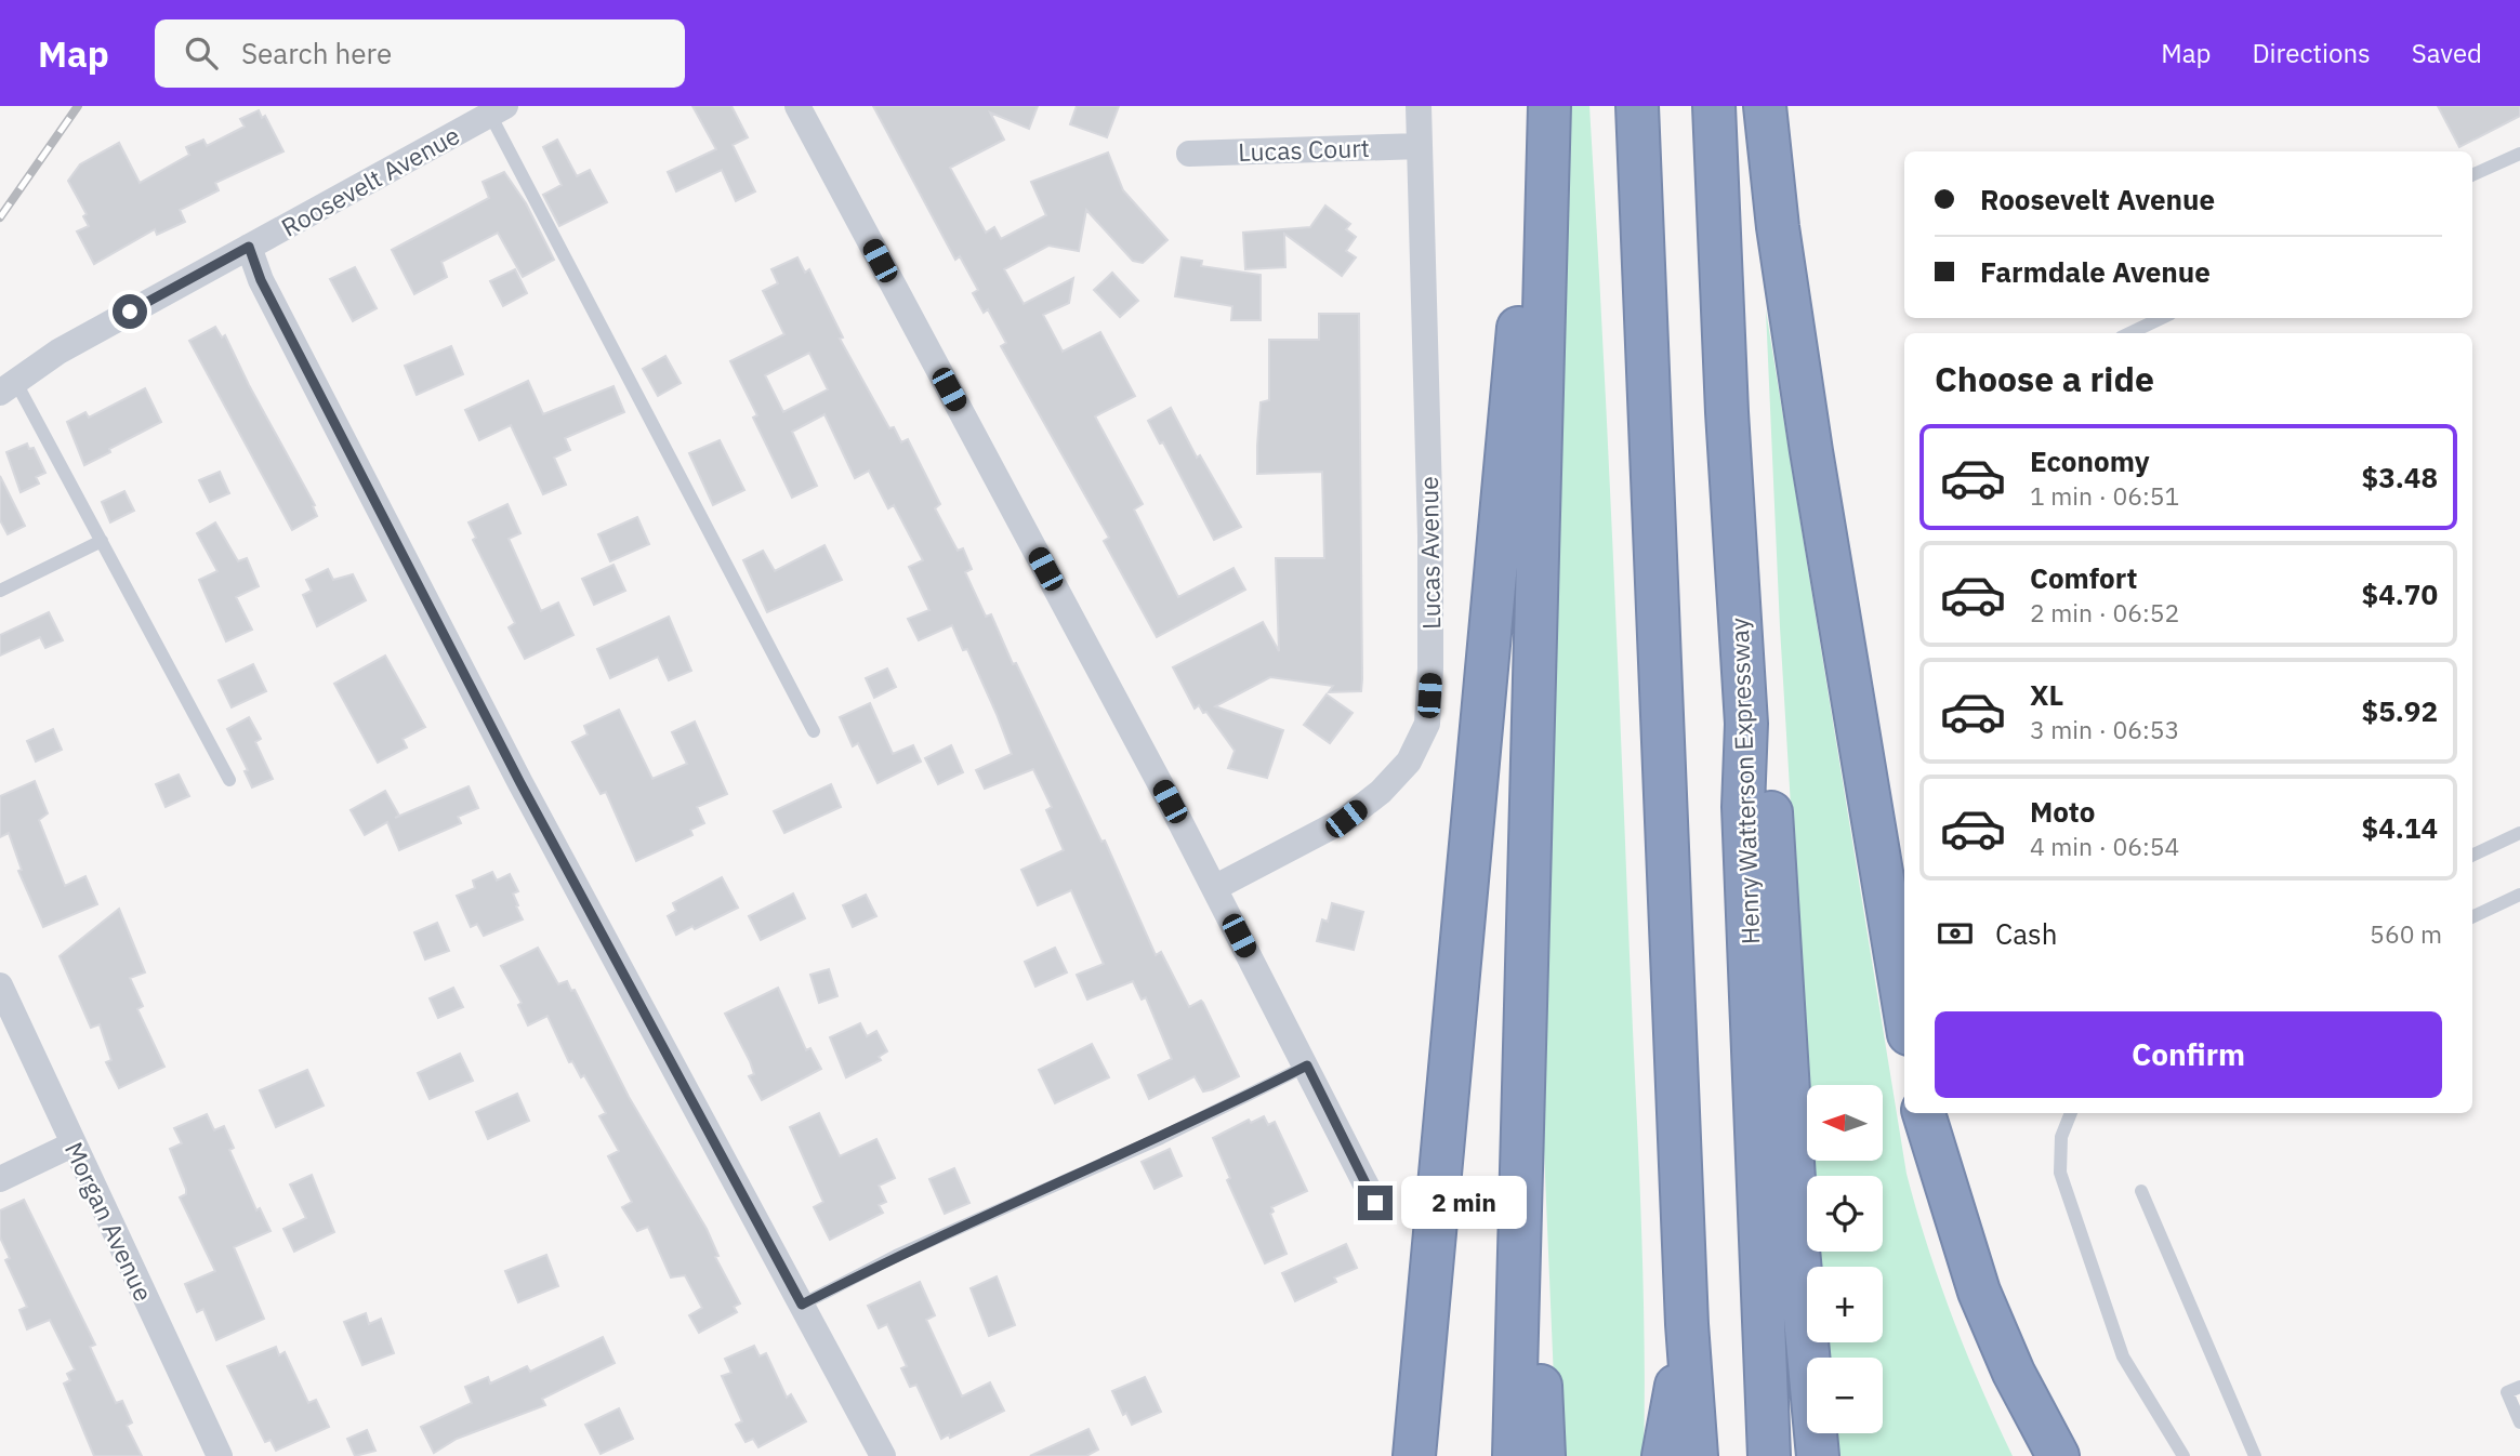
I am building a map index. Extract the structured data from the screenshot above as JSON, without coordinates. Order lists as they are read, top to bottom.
{
  "streets": {
    "highway": ["Henry Watterson Expressway"],
    "street": [
      "Lucas Court",
      "Roosevelt Avenue",
      "Lucas Avenue",
      "Morgan Avenue"
    ]
  },
  "crossings": [
    ["Lucas Court", "Lucas Avenue"]
  ],
  "north": "left",
  "page": {
    "header": "Map",
    "search": "Search here",
    "nav": ["Map", "Directions", "Saved"],
    "banner": ["Roosevelt Avenue", "Farmdale Avenue"],
    "heading": "Choose a ride",
    "list": [
      {
        "name": "Economy",
        "note": "1 min · 06:51",
        "value": "$3.48"
      },
      {
        "name": "Comfort",
        "note": "2 min · 06:52",
        "value": "$4.70"
      },
      {
        "name": "XL",
        "note": "3 min · 06:53",
        "value": "$5.92"
      },
      {
        "name": "Moto",
        "note": "4 min · 06:54",
        "value": "$4.14"
      }
    ],
    "pay": ["Cash", "560 m"],
    "buttons": "Confirm",
    "map_buttons": ["+", "−"],
    "bubble": "2 min"
  }
}
